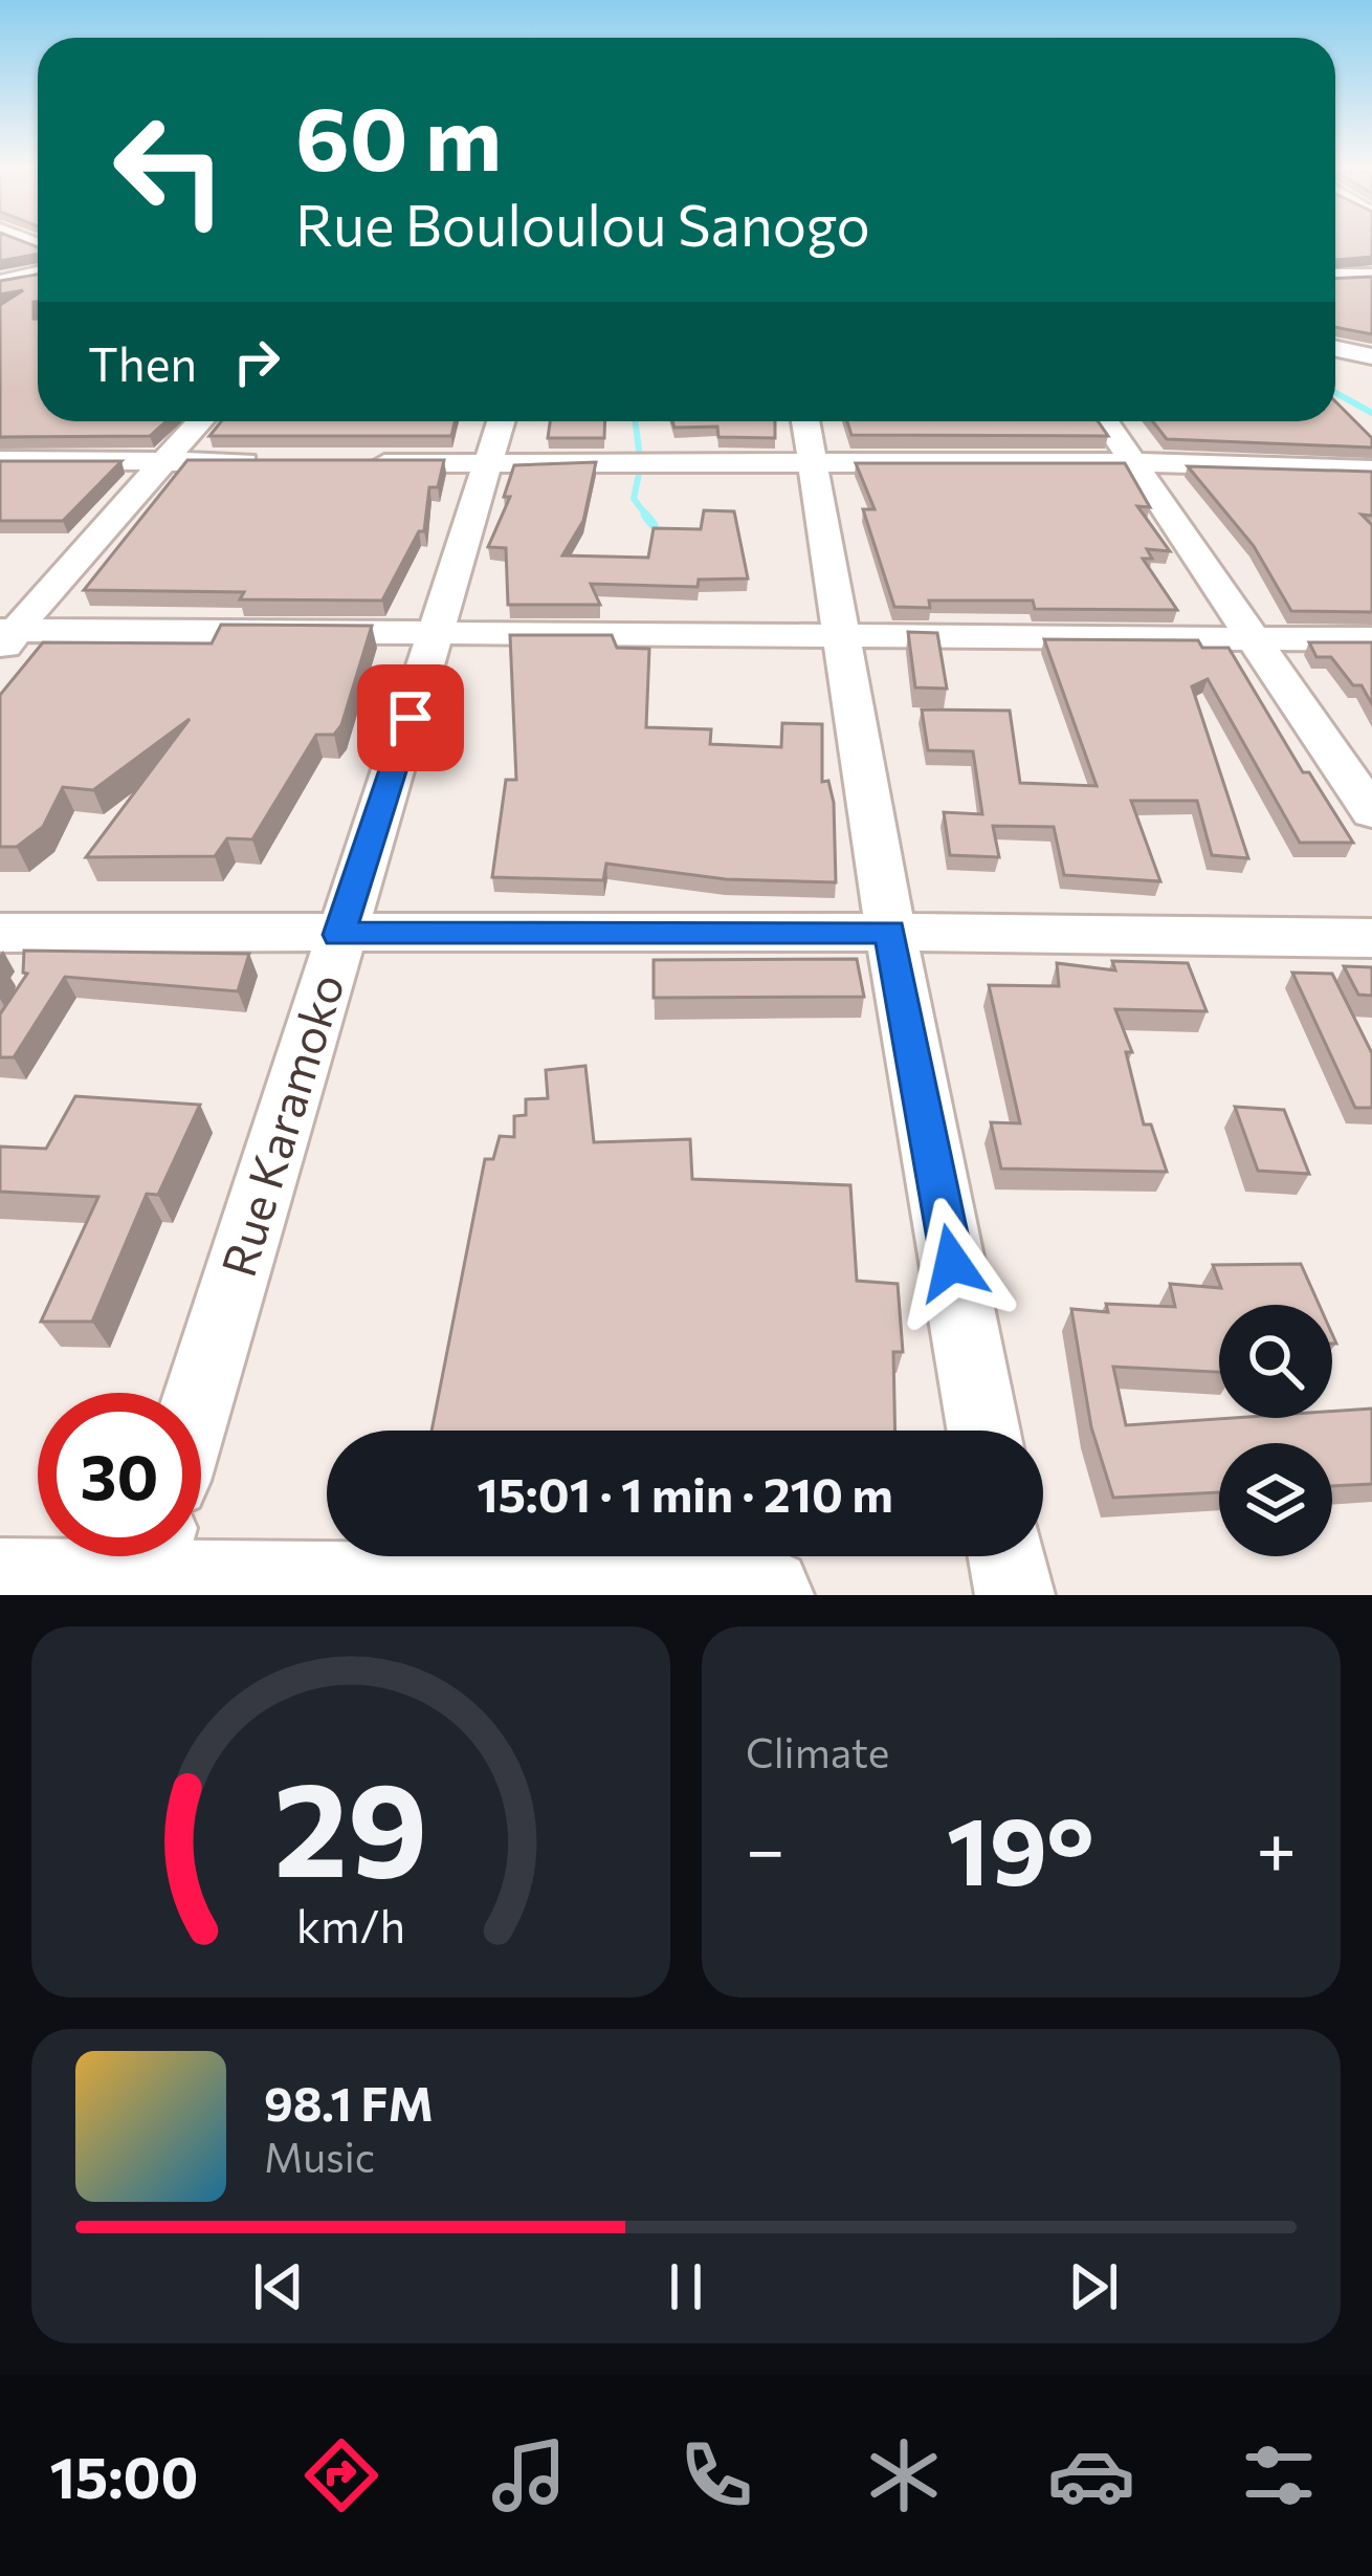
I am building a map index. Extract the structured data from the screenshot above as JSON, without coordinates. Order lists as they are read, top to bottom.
{
  "streets": {
    "street": ["Rue Karamoko"]
  },
  "page": {
    "turn": ["60 m", "Rue Bouloulou Sanogo"],
    "then": "Then",
    "limit": "30",
    "trip": "15:01 · 1 min · 210 m",
    "tile": "Climate",
    "heat": ["−", "19°", "+"],
    "song": ["98.1 FM", "Music"],
    "tabs": "15:00",
    "gauge": ["29", "km/h"]
  }
}
